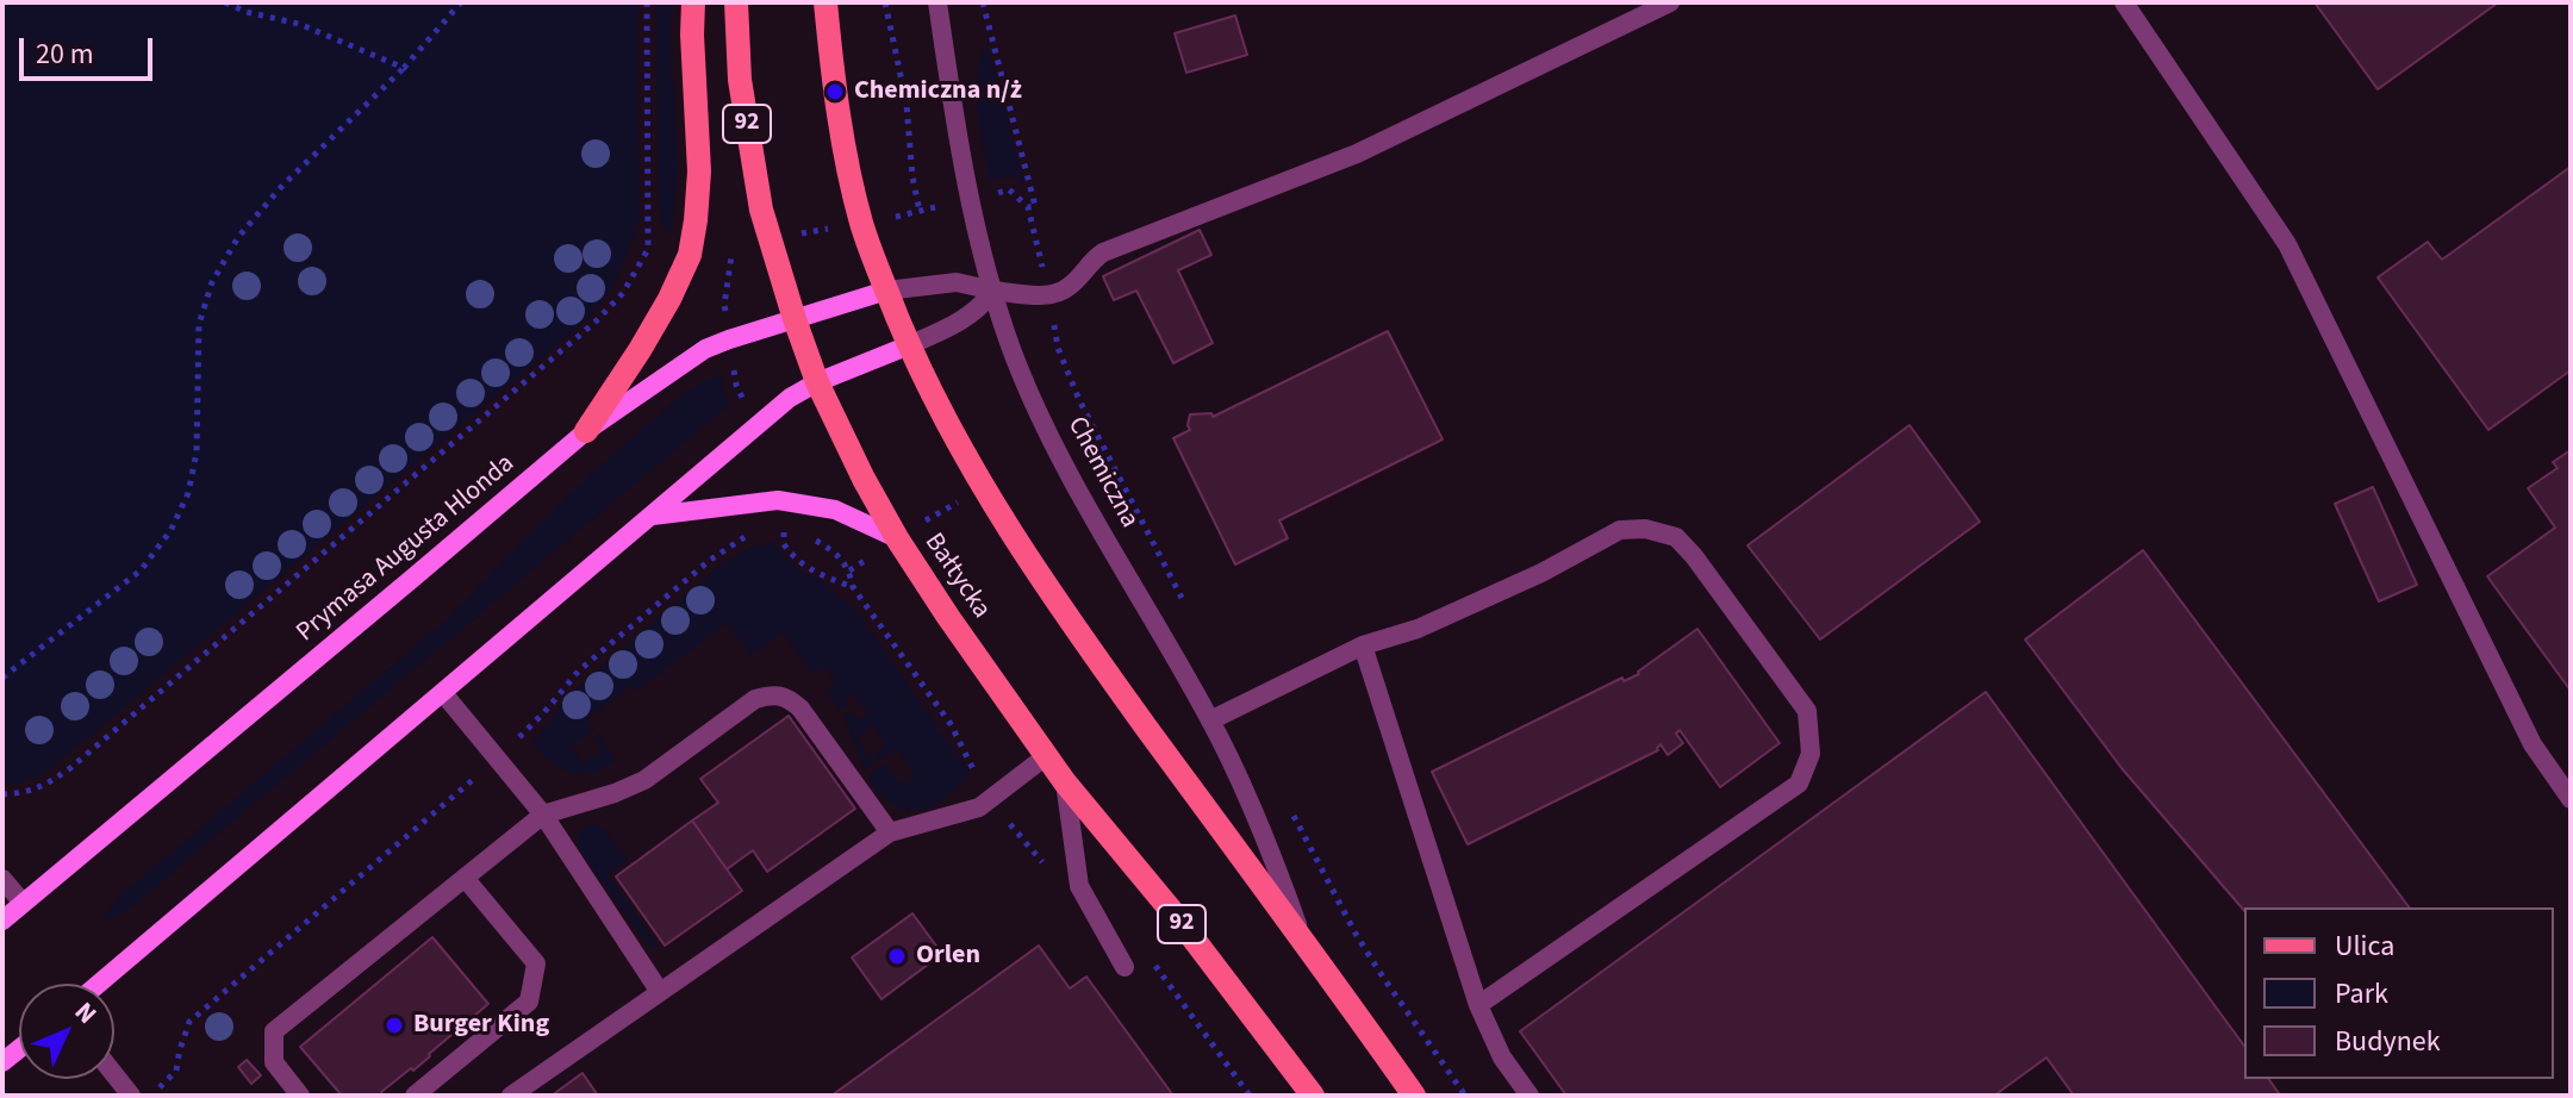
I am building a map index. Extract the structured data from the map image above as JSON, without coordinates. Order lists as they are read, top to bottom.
{
  "streets": {
    "main road": ["92", "Prymasa Augusta Hlonda", "Bałtycka"],
    "street": ["Chemiczna"]
  },
  "crossings": [
    ["Prymasa Augusta Hlonda", "Bałtycka"]
  ],
  "places": ["Chemiczna n/ż", "Orlen", "Burger King"],
  "legend": ["Ulica", "Park", "Budynek"],
  "scale_bar": "20 m",
  "north": "top right"
}
